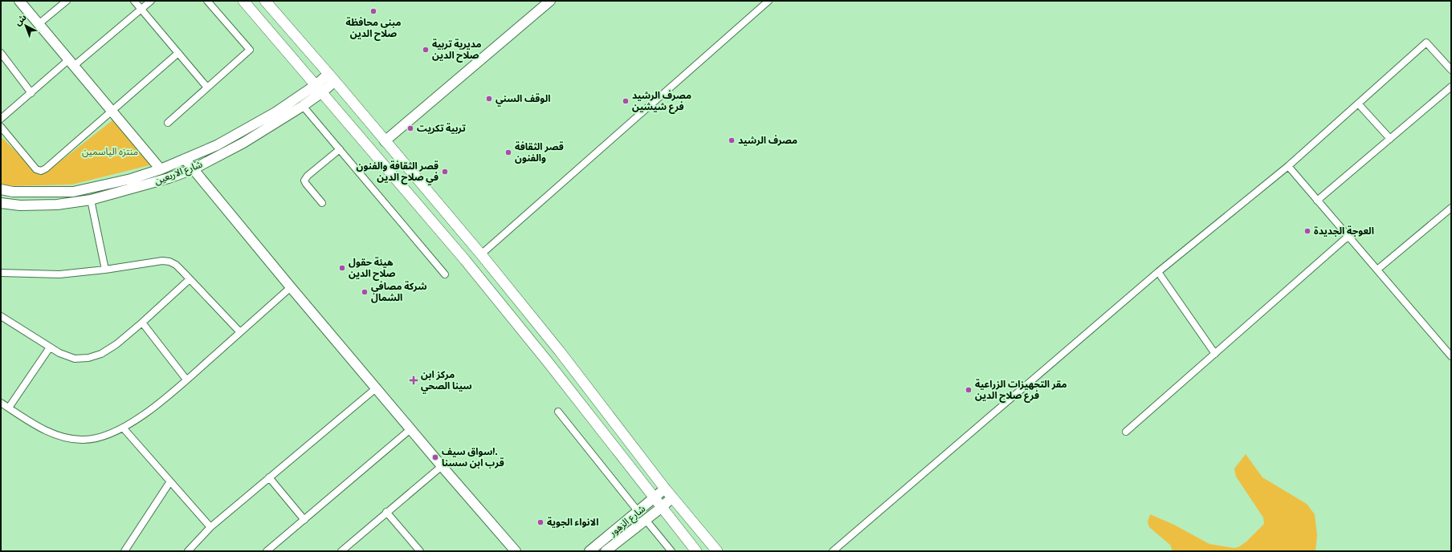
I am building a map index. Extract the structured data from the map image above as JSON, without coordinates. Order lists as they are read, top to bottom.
{
  "streets": {
    "street": ["شارع الاربعين", "شارع الزهور"]
  },
  "parks": ["منتزه الياسمين"],
  "places": {
    "other": [
      "مبنى محافظة صلاح الدين",
      "مديرية تربية صلاح الدين",
      "الوقف السني",
      "مصرف الرشيد فرع شيشين",
      "تربية تكريت",
      "مصرف الرشيد",
      "قصر الثقافة والفنون",
      "قصر الثقافة والفنون في صلاح الدين",
      "العوجة الجديدة",
      "هيئة حقول صلاح الدين",
      "شركة مصافي الشمال",
      "مقر التجهيزات الزراعية فرع صلاح الدين",
      "اسواق سيف. قرب ابن سسنا",
      "الانواء الجوية"
    ],
    "health": ["مركز ابن سينا الصحي"]
  },
  "north": "top left"
}
